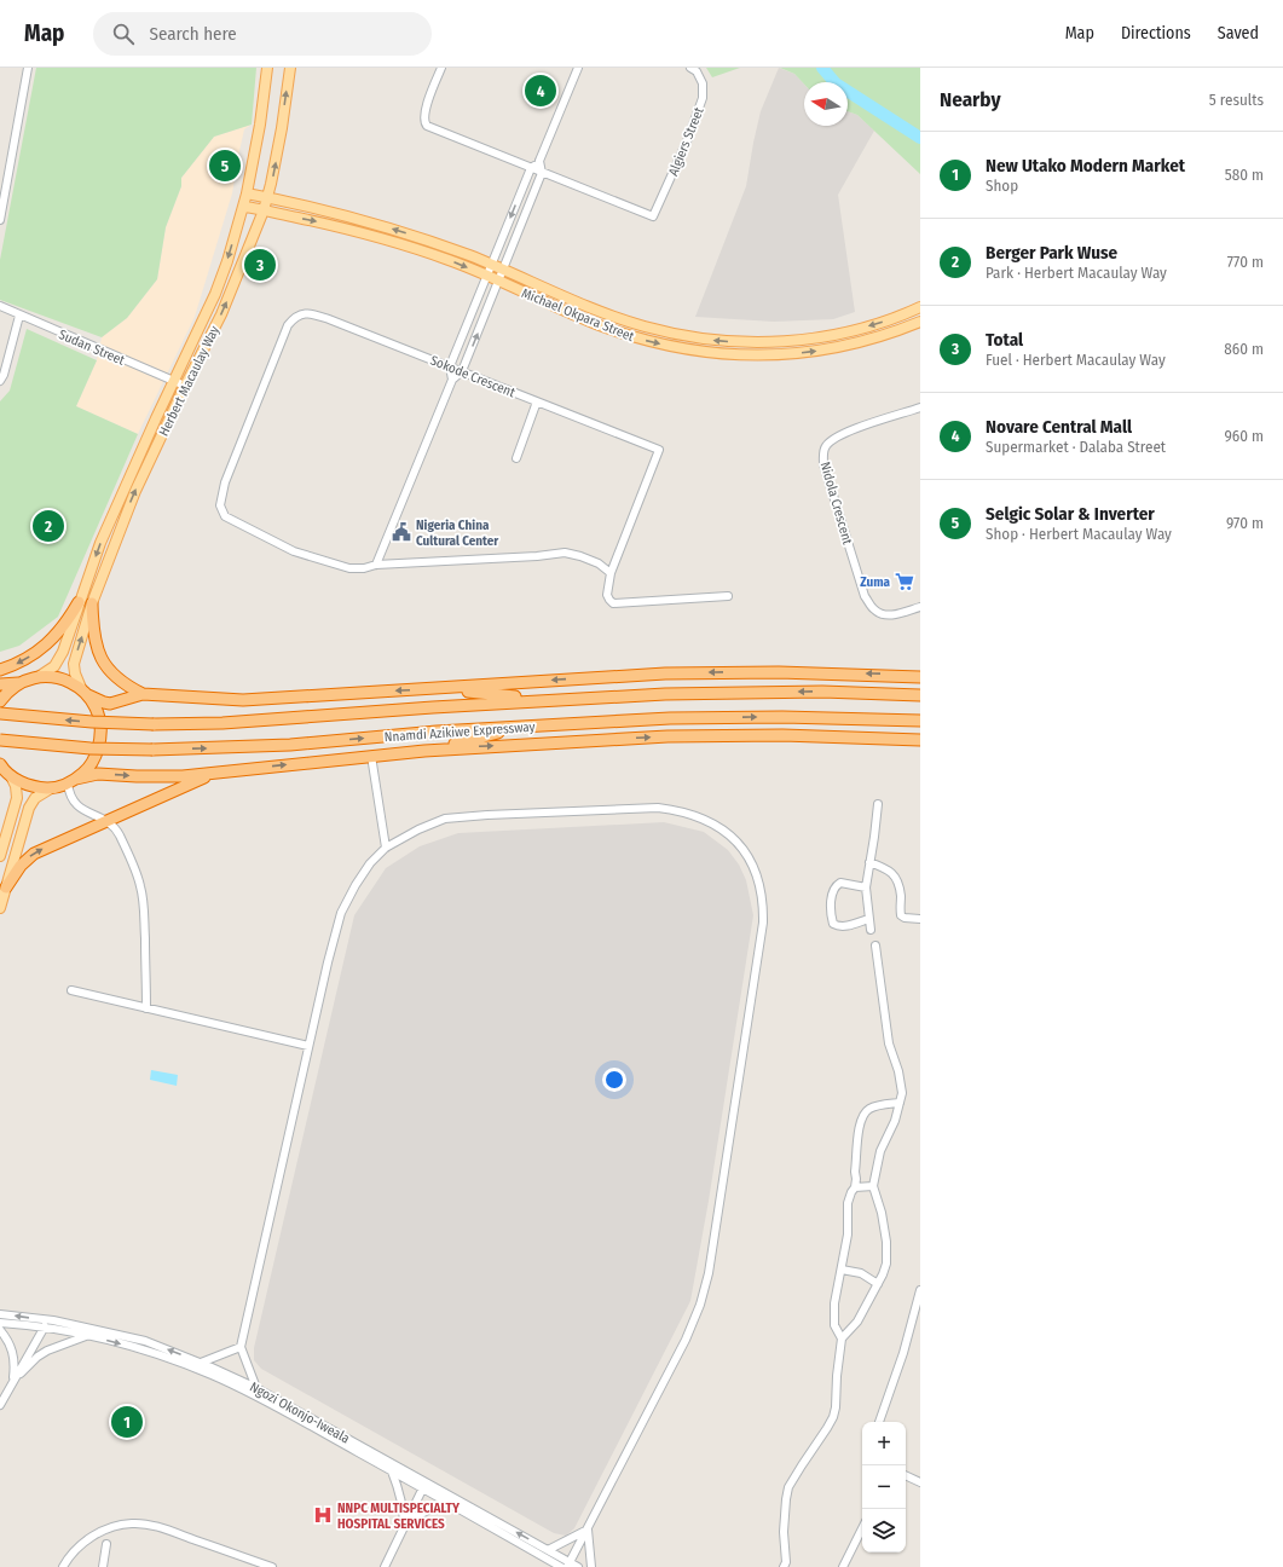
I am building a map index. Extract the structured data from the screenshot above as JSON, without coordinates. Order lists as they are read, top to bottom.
{
  "streets": {
    "highway": ["Nnamdi Azikiwe Expressway"],
    "main road": ["Michael Okpara Street", "Herbert Macaulay Way"],
    "street": [
      "Algiers Street",
      "Sudan Street",
      "Sokode Crescent",
      "Nidola Crescent",
      "Ngozi Okonjo-Iweala"
    ]
  },
  "crossings": [
    ["Michael Okpara Street", "Herbert Macaulay Way"],
    ["Sudan Street", "Herbert Macaulay Way"]
  ],
  "places": {
    "public building": ["Nigeria China Cultural Center"],
    "supermarket": ["Zuma"],
    "hospital": ["NNPC MULTISPECIALTY HOSPITAL SERVICES"]
  },
  "north": "left",
  "page": {
    "header": "Map",
    "search": "Search here",
    "nav": ["Map", "Directions", "Saved"],
    "heading": ["Nearby", "5 results"],
    "pins": [
      "4",
      "5",
      "3",
      "2",
      "1"
    ],
    "list": [
      {
        "mark": "1",
        "name": "New Utako Modern Market",
        "note": "Shop",
        "value": "580 m"
      },
      {
        "mark": "2",
        "name": "Berger Park Wuse",
        "note": "Park · Herbert Macaulay Way",
        "value": "770 m"
      },
      {
        "mark": "3",
        "name": "Total",
        "note": "Fuel · Herbert Macaulay Way",
        "value": "860 m"
      },
      {
        "mark": "4",
        "name": "Novare Central Mall",
        "note": "Supermarket · Dalaba Street",
        "value": "960 m"
      },
      {
        "mark": "5",
        "name": "Selgic Solar & Inverter",
        "note": "Shop · Herbert Macaulay Way",
        "value": "970 m"
      }
    ],
    "map_buttons": ["+", "−"]
  }
}
